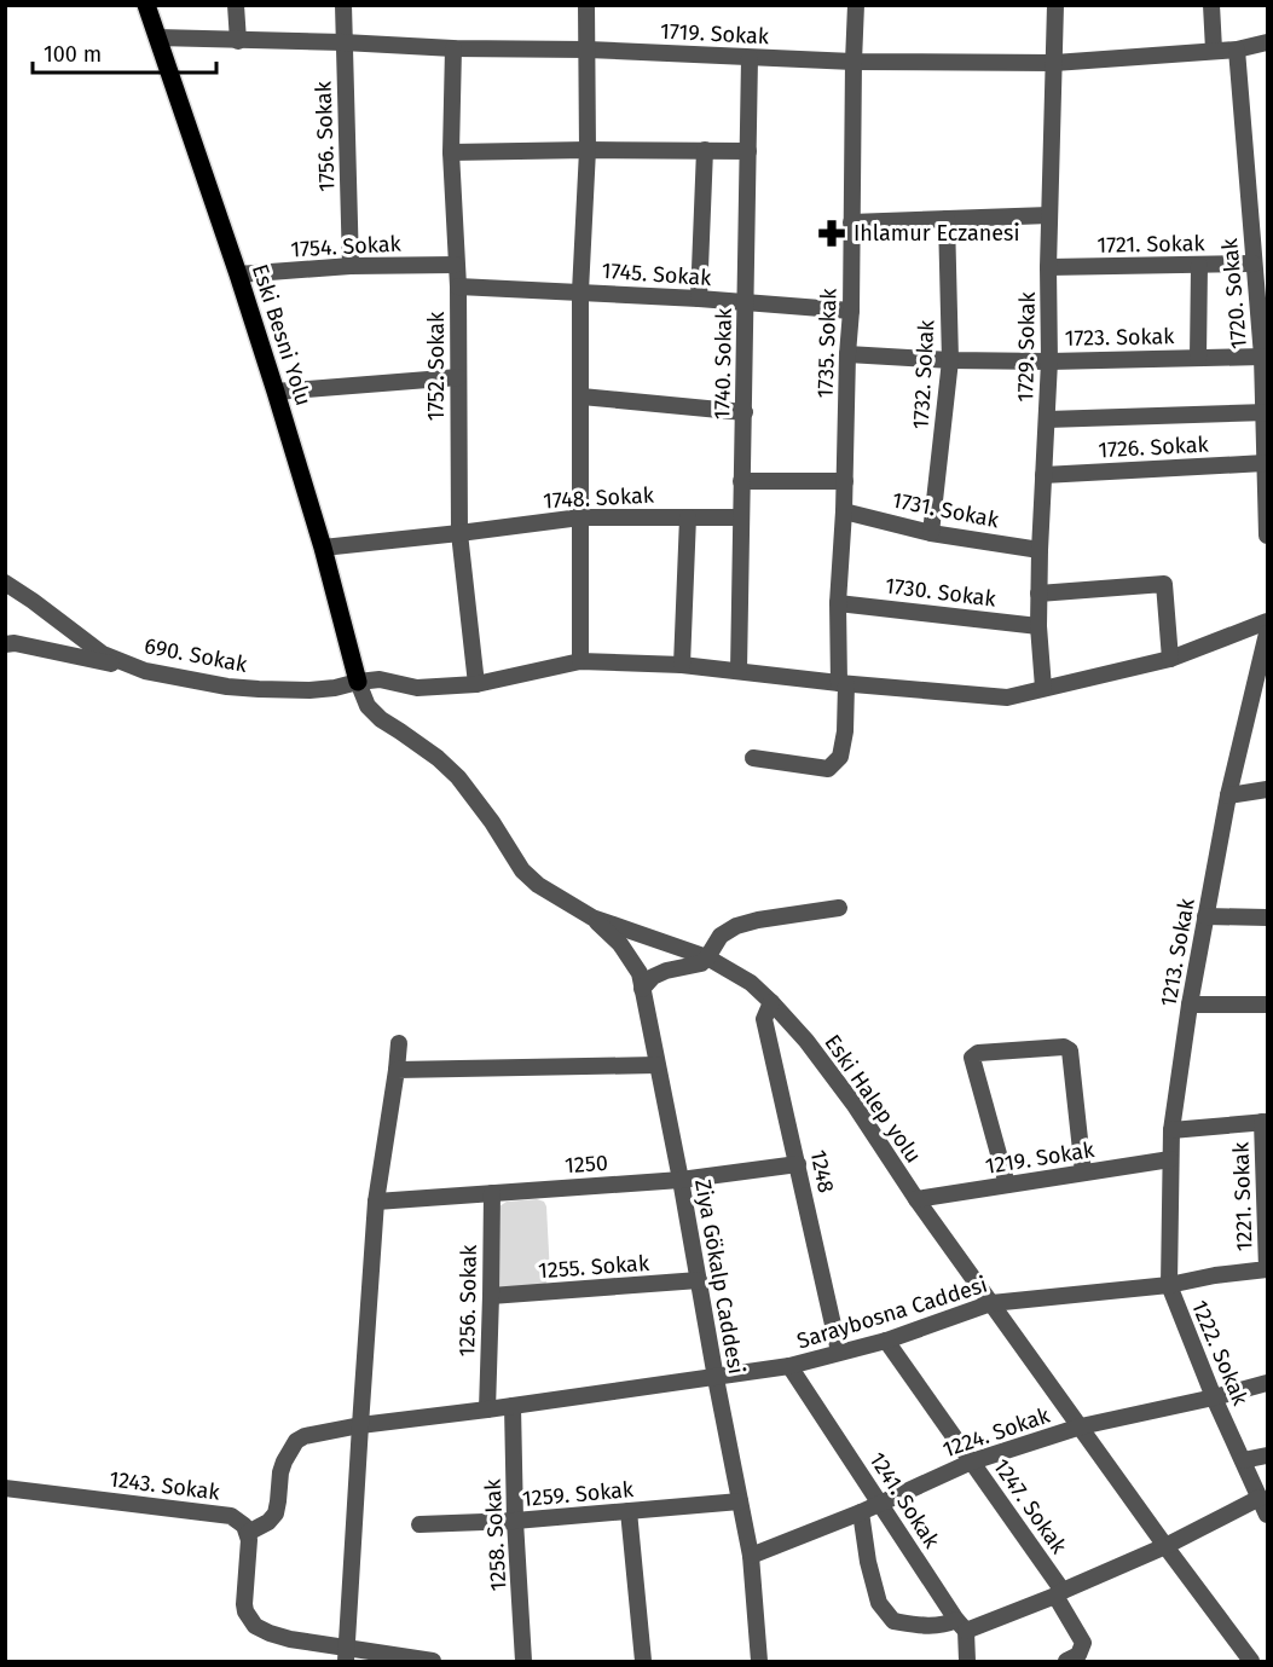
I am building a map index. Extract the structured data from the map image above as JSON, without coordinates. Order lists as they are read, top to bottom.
{
  "streets": {
    "main road": ["Eski Besni Yolu"],
    "street": [
      "1719. Sokak",
      "1756. Sokak",
      "1721. Sokak",
      "1754. Sokak",
      "1745. Sokak",
      "1720. Sokak",
      "1723. Sokak",
      "1735. Sokak",
      "1729. Sokak",
      "1740. Sokak",
      "1752. Sokak",
      "1732. Sokak",
      "1726. Sokak",
      "1748. Sokak",
      "1731. Sokak",
      "1730. Sokak",
      "690. Sokak",
      "1213. Sokak",
      "Eski Halep yolu",
      "1219. Sokak",
      "1250",
      "1248",
      "1221. Sokak",
      "1255. Sokak",
      "Ziya Gökalp Caddesi",
      "1256. Sokak",
      "Saraybosna Caddesi",
      "1222. Sokak",
      "1224. Sokak",
      "1243. Sokak",
      "1259. Sokak",
      "1241. Sokak",
      "1247. Sokak",
      "1258. Sokak"
    ]
  },
  "crossings": [
    ["1719. Sokak", "1756. Sokak"],
    ["1719. Sokak", "1720. Sokak"],
    ["1719. Sokak", "Eski Besni Yolu"],
    ["1719. Sokak", "1735. Sokak"],
    ["1719. Sokak", "1729. Sokak"],
    ["1719. Sokak", "1740. Sokak"],
    ["1719. Sokak", "1752. Sokak"],
    ["1756. Sokak", "1754. Sokak"],
    ["1721. Sokak", "1720. Sokak"],
    ["1721. Sokak", "1729. Sokak"],
    ["1754. Sokak", "Eski Besni Yolu"],
    ["1754. Sokak", "1752. Sokak"],
    ["1745. Sokak", "1735. Sokak"],
    ["1745. Sokak", "1740. Sokak"],
    ["1745. Sokak", "1752. Sokak"],
    ["1720. Sokak", "1723. Sokak"],
    ["1720. Sokak", "1726. Sokak"],
    ["Eski Besni Yolu", "1748. Sokak"],
    ["Eski Besni Yolu", "690. Sokak"],
    ["Eski Besni Yolu", "Eski Halep yolu"],
    ["1723. Sokak", "1735. Sokak"],
    ["1723. Sokak", "1729. Sokak"],
    ["1723. Sokak", "1732. Sokak"],
    ["1735. Sokak", "1731. Sokak"],
    ["1735. Sokak", "1730. Sokak"],
    ["1735. Sokak", "690. Sokak"],
    ["1729. Sokak", "1726. Sokak"],
    ["1729. Sokak", "1731. Sokak"],
    ["1729. Sokak", "1730. Sokak"],
    ["1729. Sokak", "690. Sokak"],
    ["1740. Sokak", "1748. Sokak"],
    ["1740. Sokak", "690. Sokak"],
    ["1752. Sokak", "1748. Sokak"],
    ["1752. Sokak", "690. Sokak"],
    ["1732. Sokak", "1731. Sokak"],
    ["690. Sokak", "Eski Halep yolu"],
    ["1213. Sokak", "1219. Sokak"],
    ["1213. Sokak", "Saraybosna Caddesi"],
    ["1213. Sokak", "1222. Sokak"],
    ["Eski Halep yolu", "1219. Sokak"],
    ["Eski Halep yolu", "1248"],
    ["Eski Halep yolu", "Ziya Gökalp Caddesi"],
    ["Eski Halep yolu", "Saraybosna Caddesi"],
    ["Eski Halep yolu", "1224. Sokak"],
    ["1250", "1248"],
    ["1250", "Ziya Gökalp Caddesi"],
    ["1250", "1256. Sokak"],
    ["1248", "Saraybosna Caddesi"],
    ["1221. Sokak", "Saraybosna Caddesi"],
    ["1255. Sokak", "Ziya Gökalp Caddesi"],
    ["1255. Sokak", "1256. Sokak"],
    ["Ziya Gökalp Caddesi", "Saraybosna Caddesi"],
    ["Ziya Gökalp Caddesi", "1224. Sokak"],
    ["Ziya Gökalp Caddesi", "1259. Sokak"],
    ["1256. Sokak", "Saraybosna Caddesi"],
    ["Saraybosna Caddesi", "1222. Sokak"],
    ["Saraybosna Caddesi", "1243. Sokak"],
    ["Saraybosna Caddesi", "1241. Sokak"],
    ["Saraybosna Caddesi", "1247. Sokak"],
    ["Saraybosna Caddesi", "1258. Sokak"],
    ["1222. Sokak", "1224. Sokak"],
    ["1224. Sokak", "1241. Sokak"],
    ["1224. Sokak", "1247. Sokak"],
    ["1259. Sokak", "1258. Sokak"]
  ],
  "places": {
    "pharmacy": ["Ihlamur Eczanesi"]
  },
  "scale_bar": "100 m"
}
